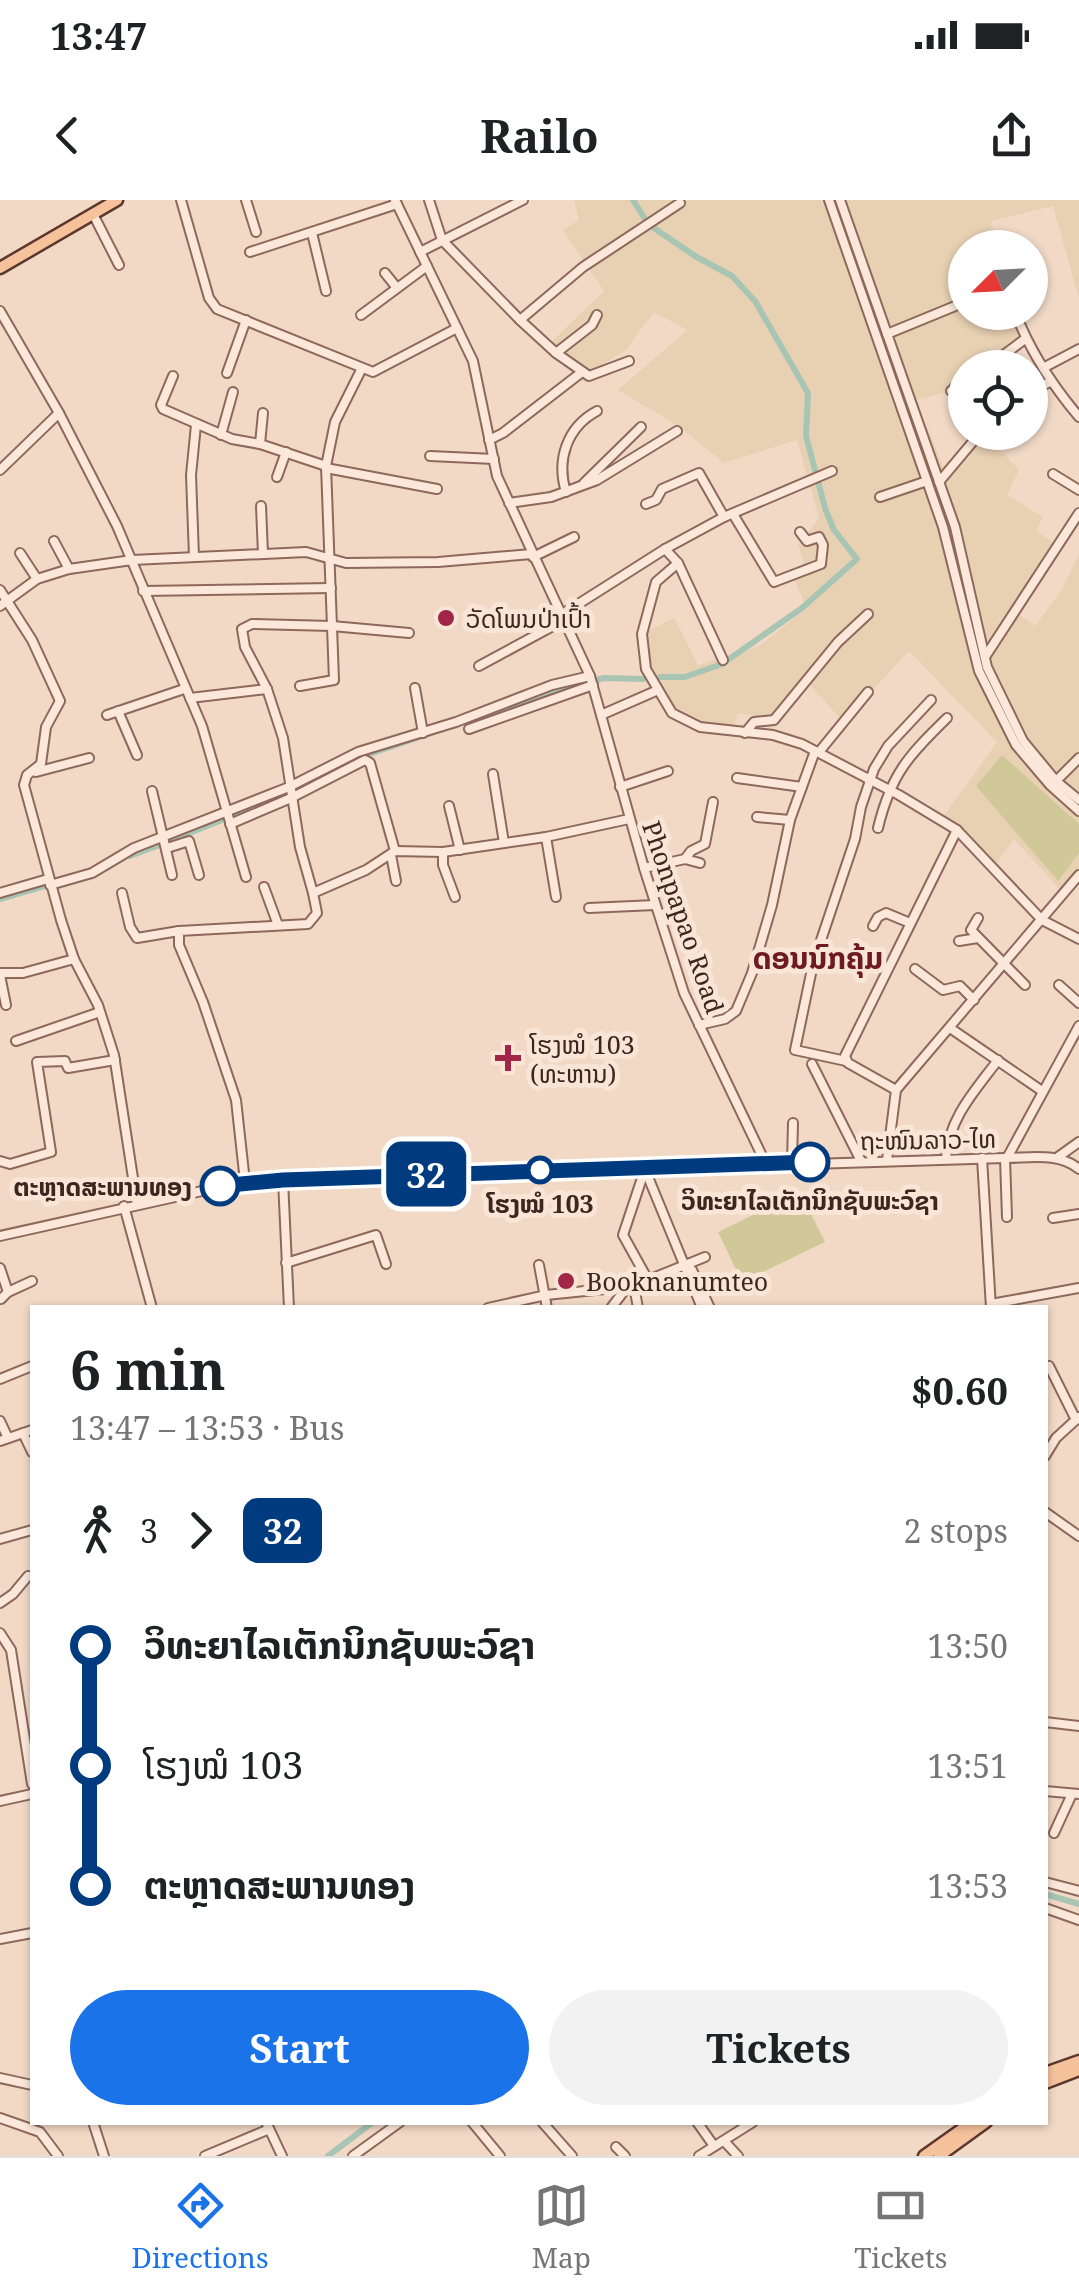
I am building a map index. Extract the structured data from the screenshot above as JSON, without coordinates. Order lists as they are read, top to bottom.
{
  "streets": {
    "street": ["Phonpapao Road", "ຖະໜົນລາວ-ໄທ"]
  },
  "crossings": [
    ["Phonpapao Road", "ຖະໜົນລາວ-ໄທ"]
  ],
  "districts": ["ດອນນົກຄຸ້ມ"],
  "places": {
    "other": [
      "ວັດໂພນປ່າເປົ້າ",
      "ວິທະຍາໄລເຕັກນິກຊັບພະວົຊາ",
      "ໂຮງໝໍ 103",
      "ຕະຫຼາດສະພານທອງ",
      "Booknanumteo"
    ],
    "health": ["ໂຮງໝໍ 103 (ທະຫານ)"]
  },
  "lines": ["bus line 32"],
  "north": "bottom left",
  "page": {
    "status": "13:47",
    "header": "Railo",
    "on_map": "32",
    "heading": ["6 min", "13:47 – 13:53 · Bus", "$0.60"],
    "legs": ["3", "32", "2 stops"],
    "list": [
      {
        "name": "ວິທະຍາໄລເຕັກນິກຊັບພະວົຊາ",
        "value": "13:50"
      },
      {
        "name": "ໂຮງໝໍ 103",
        "value": "13:51"
      },
      {
        "name": "ຕະຫຼາດສະພານທອງ",
        "value": "13:53"
      }
    ],
    "buttons": ["Start", "Tickets"],
    "tabs": ["Directions", "Map", "Tickets"]
  }
}
